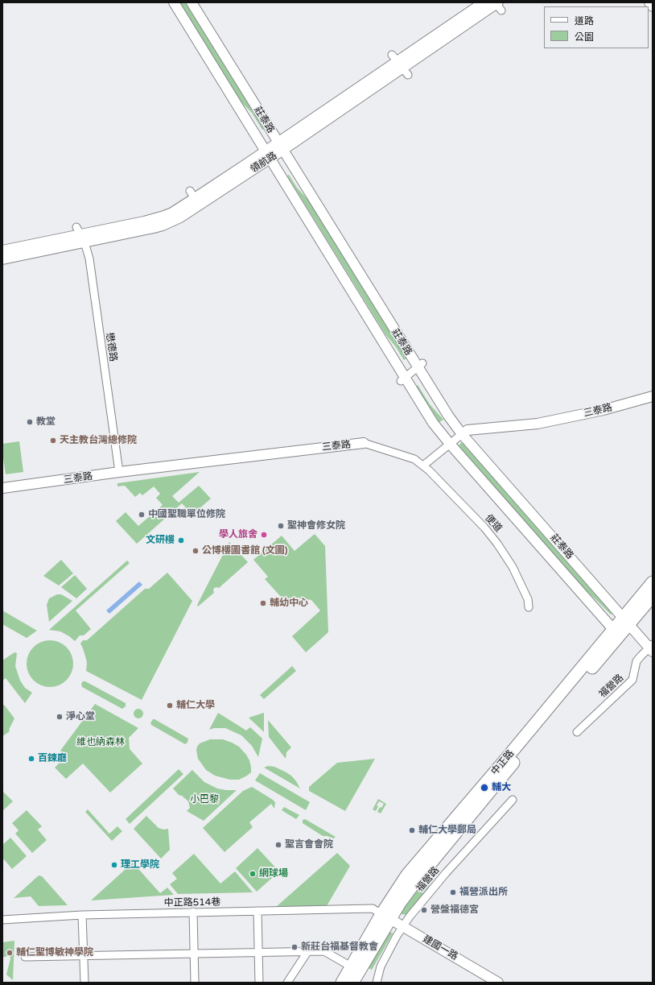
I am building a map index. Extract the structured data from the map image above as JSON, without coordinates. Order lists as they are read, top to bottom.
{
  "streets": {
    "main road": ["中正路"],
    "street": [
      "莊泰路",
      "領航路",
      "懋德路",
      "三泰路",
      "便道",
      "福營路",
      "中正路514巷",
      "建國一路"
    ]
  },
  "crossings": [
    ["莊泰路", "領航路"],
    ["莊泰路", "三泰路"],
    ["莊泰路", "福營路"],
    ["莊泰路", "中正路"],
    ["領航路", "懋德路"],
    ["懋德路", "三泰路"],
    ["三泰路", "便道"],
    ["福營路", "建國一路"],
    ["中正路", "中正路514巷"],
    ["中正路", "建國一路"],
    ["中正路514巷", "建國一路"]
  ],
  "parks": ["維也納森林", "小巴黎"],
  "places": [
    "教堂",
    "天主教台灣總修院",
    "中國聖職單位修院",
    "聖神會修女院",
    "學人旅舍",
    "文研樓",
    "公博樓圖書館 (文圖)",
    "輔幼中心",
    "輔仁大學",
    "淨心堂",
    "百鍊廳",
    "輔大",
    "輔仁大學郵局",
    "聖言會會院",
    "理工學院",
    "網球場",
    "福營派出所",
    "營盤福德宮",
    "新莊台福基督教會",
    "輔仁聖博敏神學院"
  ],
  "legend": ["道路", "公園"]
}
